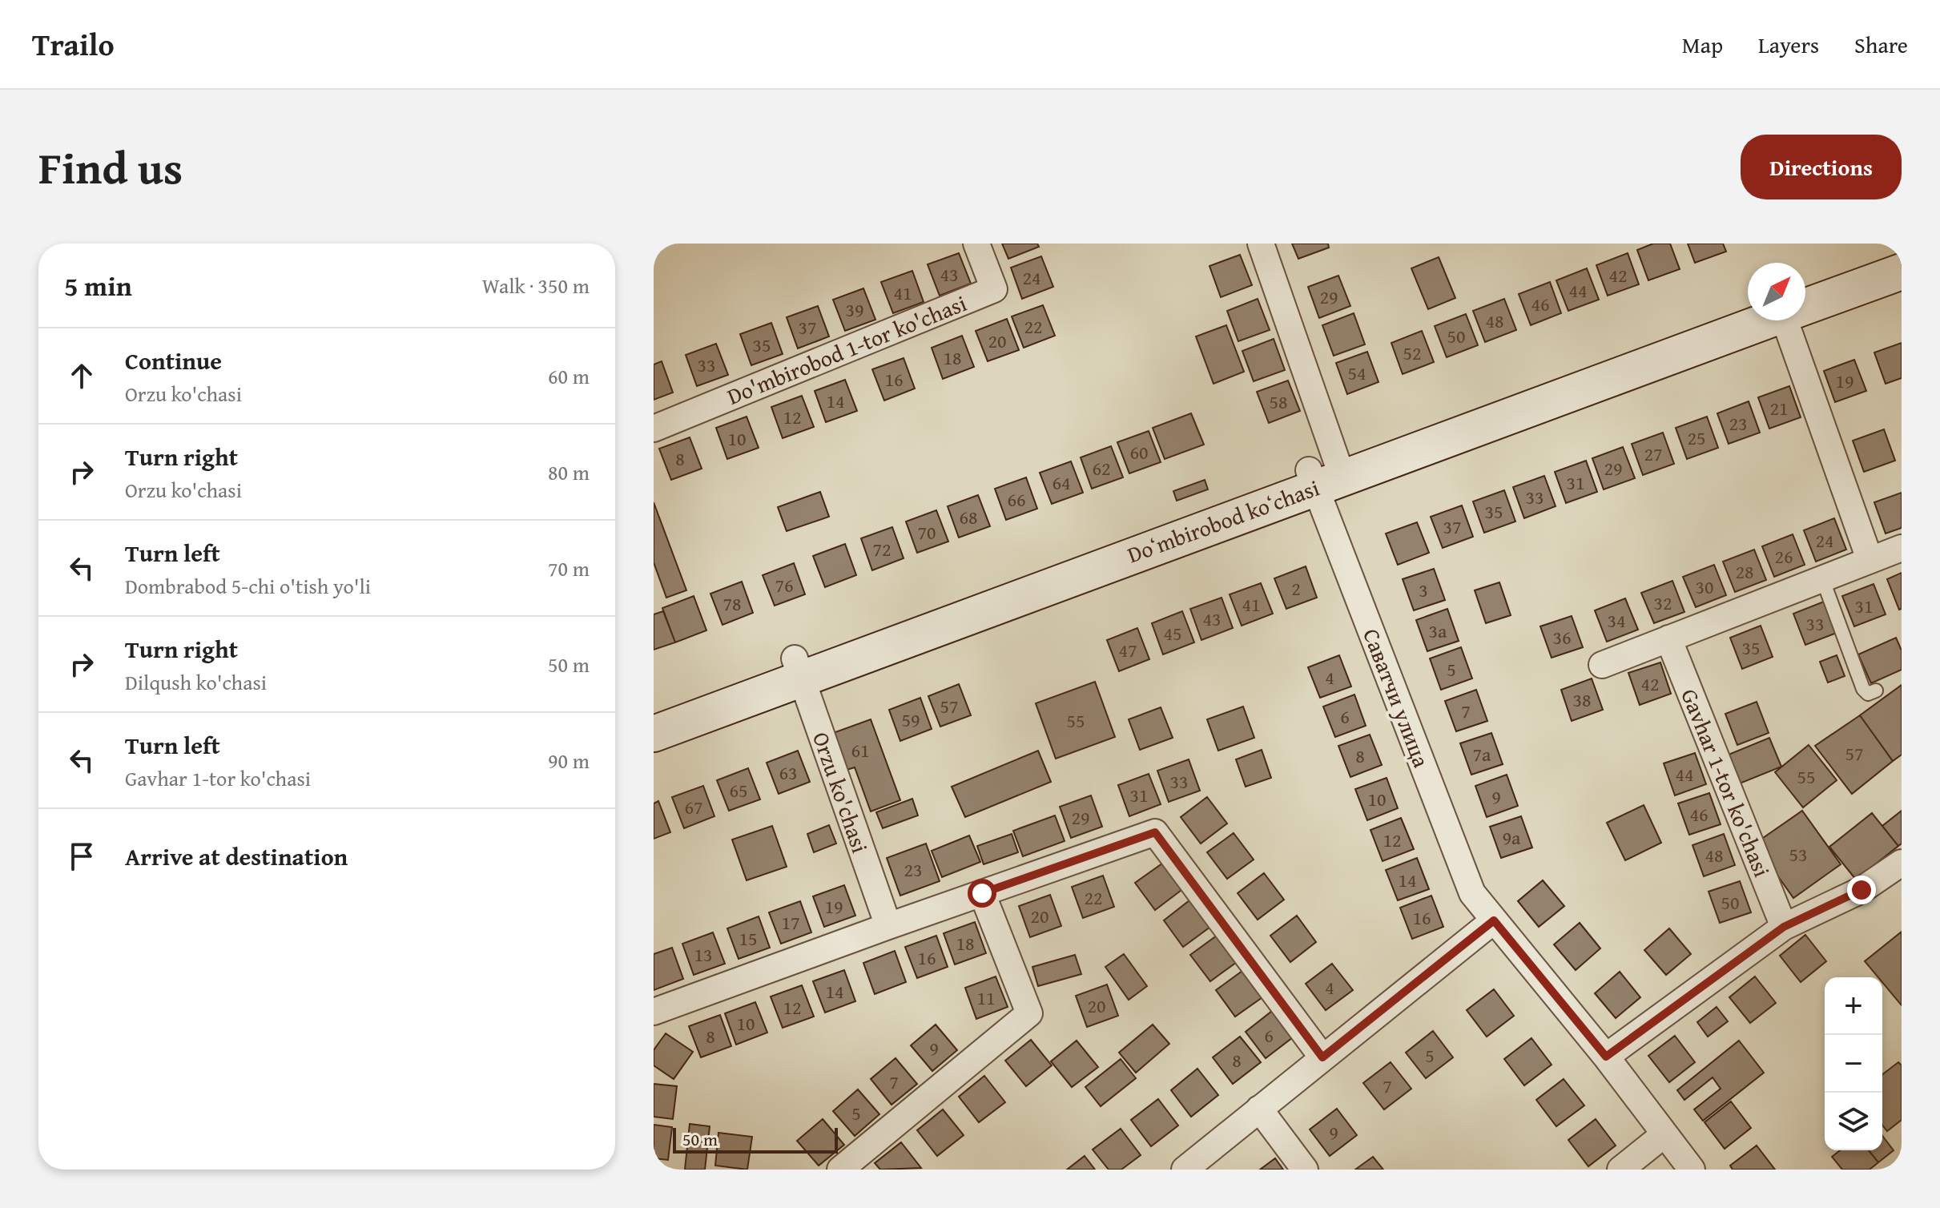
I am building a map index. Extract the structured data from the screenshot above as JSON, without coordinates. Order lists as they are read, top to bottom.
{
  "streets": {
    "main road": ["Doʻmbirobod koʻchasi"],
    "street": [
      "Do'mbirobod 1-tor ko'chasi",
      "Саватчи улица",
      "Gavhar 1-tor ko'chasi",
      "Orzu ko'chasi"
    ]
  },
  "crossings": [
    ["Doʻmbirobod koʻchasi", "Саватчи улица"],
    ["Doʻmbirobod koʻchasi", "Orzu ko'chasi"]
  ],
  "house_numbers": [
    "43",
    "42",
    "24",
    "44",
    "41",
    "29",
    "46",
    "39",
    "48",
    "22",
    "37",
    "50",
    "20",
    "35",
    "52",
    "18",
    "33",
    "54",
    "16",
    "19",
    "14",
    "58",
    "21",
    "12",
    "23",
    "25",
    "10",
    "60",
    "27",
    "8",
    "62",
    "29",
    "64",
    "31",
    "33",
    "66",
    "35",
    "68",
    "37",
    "70",
    "24",
    "72",
    "26",
    "28",
    "76",
    "30",
    "2",
    "3",
    "32",
    "78",
    "41",
    "31",
    "43",
    "34",
    "33",
    "3a",
    "45",
    "36",
    "35",
    "47",
    "5",
    "4",
    "42",
    "38",
    "57",
    "7",
    "6",
    "59",
    "55",
    "61",
    "57",
    "7a",
    "8",
    "63",
    "44",
    "55",
    "33",
    "65",
    "31",
    "9",
    "10",
    "67",
    "46",
    "29",
    "9a",
    "12",
    "53",
    "48",
    "23",
    "14",
    "22",
    "50",
    "19",
    "20",
    "16",
    "17",
    "15",
    "18",
    "13",
    "16",
    "4",
    "14",
    "11",
    "20",
    "12",
    "10",
    "6",
    "8",
    "9",
    "5",
    "8",
    "7",
    "7",
    "5",
    "9"
  ],
  "scale_bar": "50 m",
  "north": "top right",
  "page": {
    "header": "Trailo",
    "nav": ["Map", "Layers", "Share"],
    "title": "Find us",
    "buttons": "Directions",
    "heading": ["5 min", "Walk · 350 m"],
    "list": [
      ["Continue", "Orzu ko'chasi", "60 m"],
      ["Turn right", "Orzu ko'chasi", "80 m"],
      ["Turn left", "Dombrabod 5-chi o'tish yo'li", "70 m"],
      ["Turn right", "Dilqush ko'chasi", "50 m"],
      ["Turn left", "Gavhar 1-tor ko'chasi", "90 m"],
      "Arrive at destination"
    ],
    "map_buttons": ["+", "−"],
    "scale": "50 m"
  }
}
